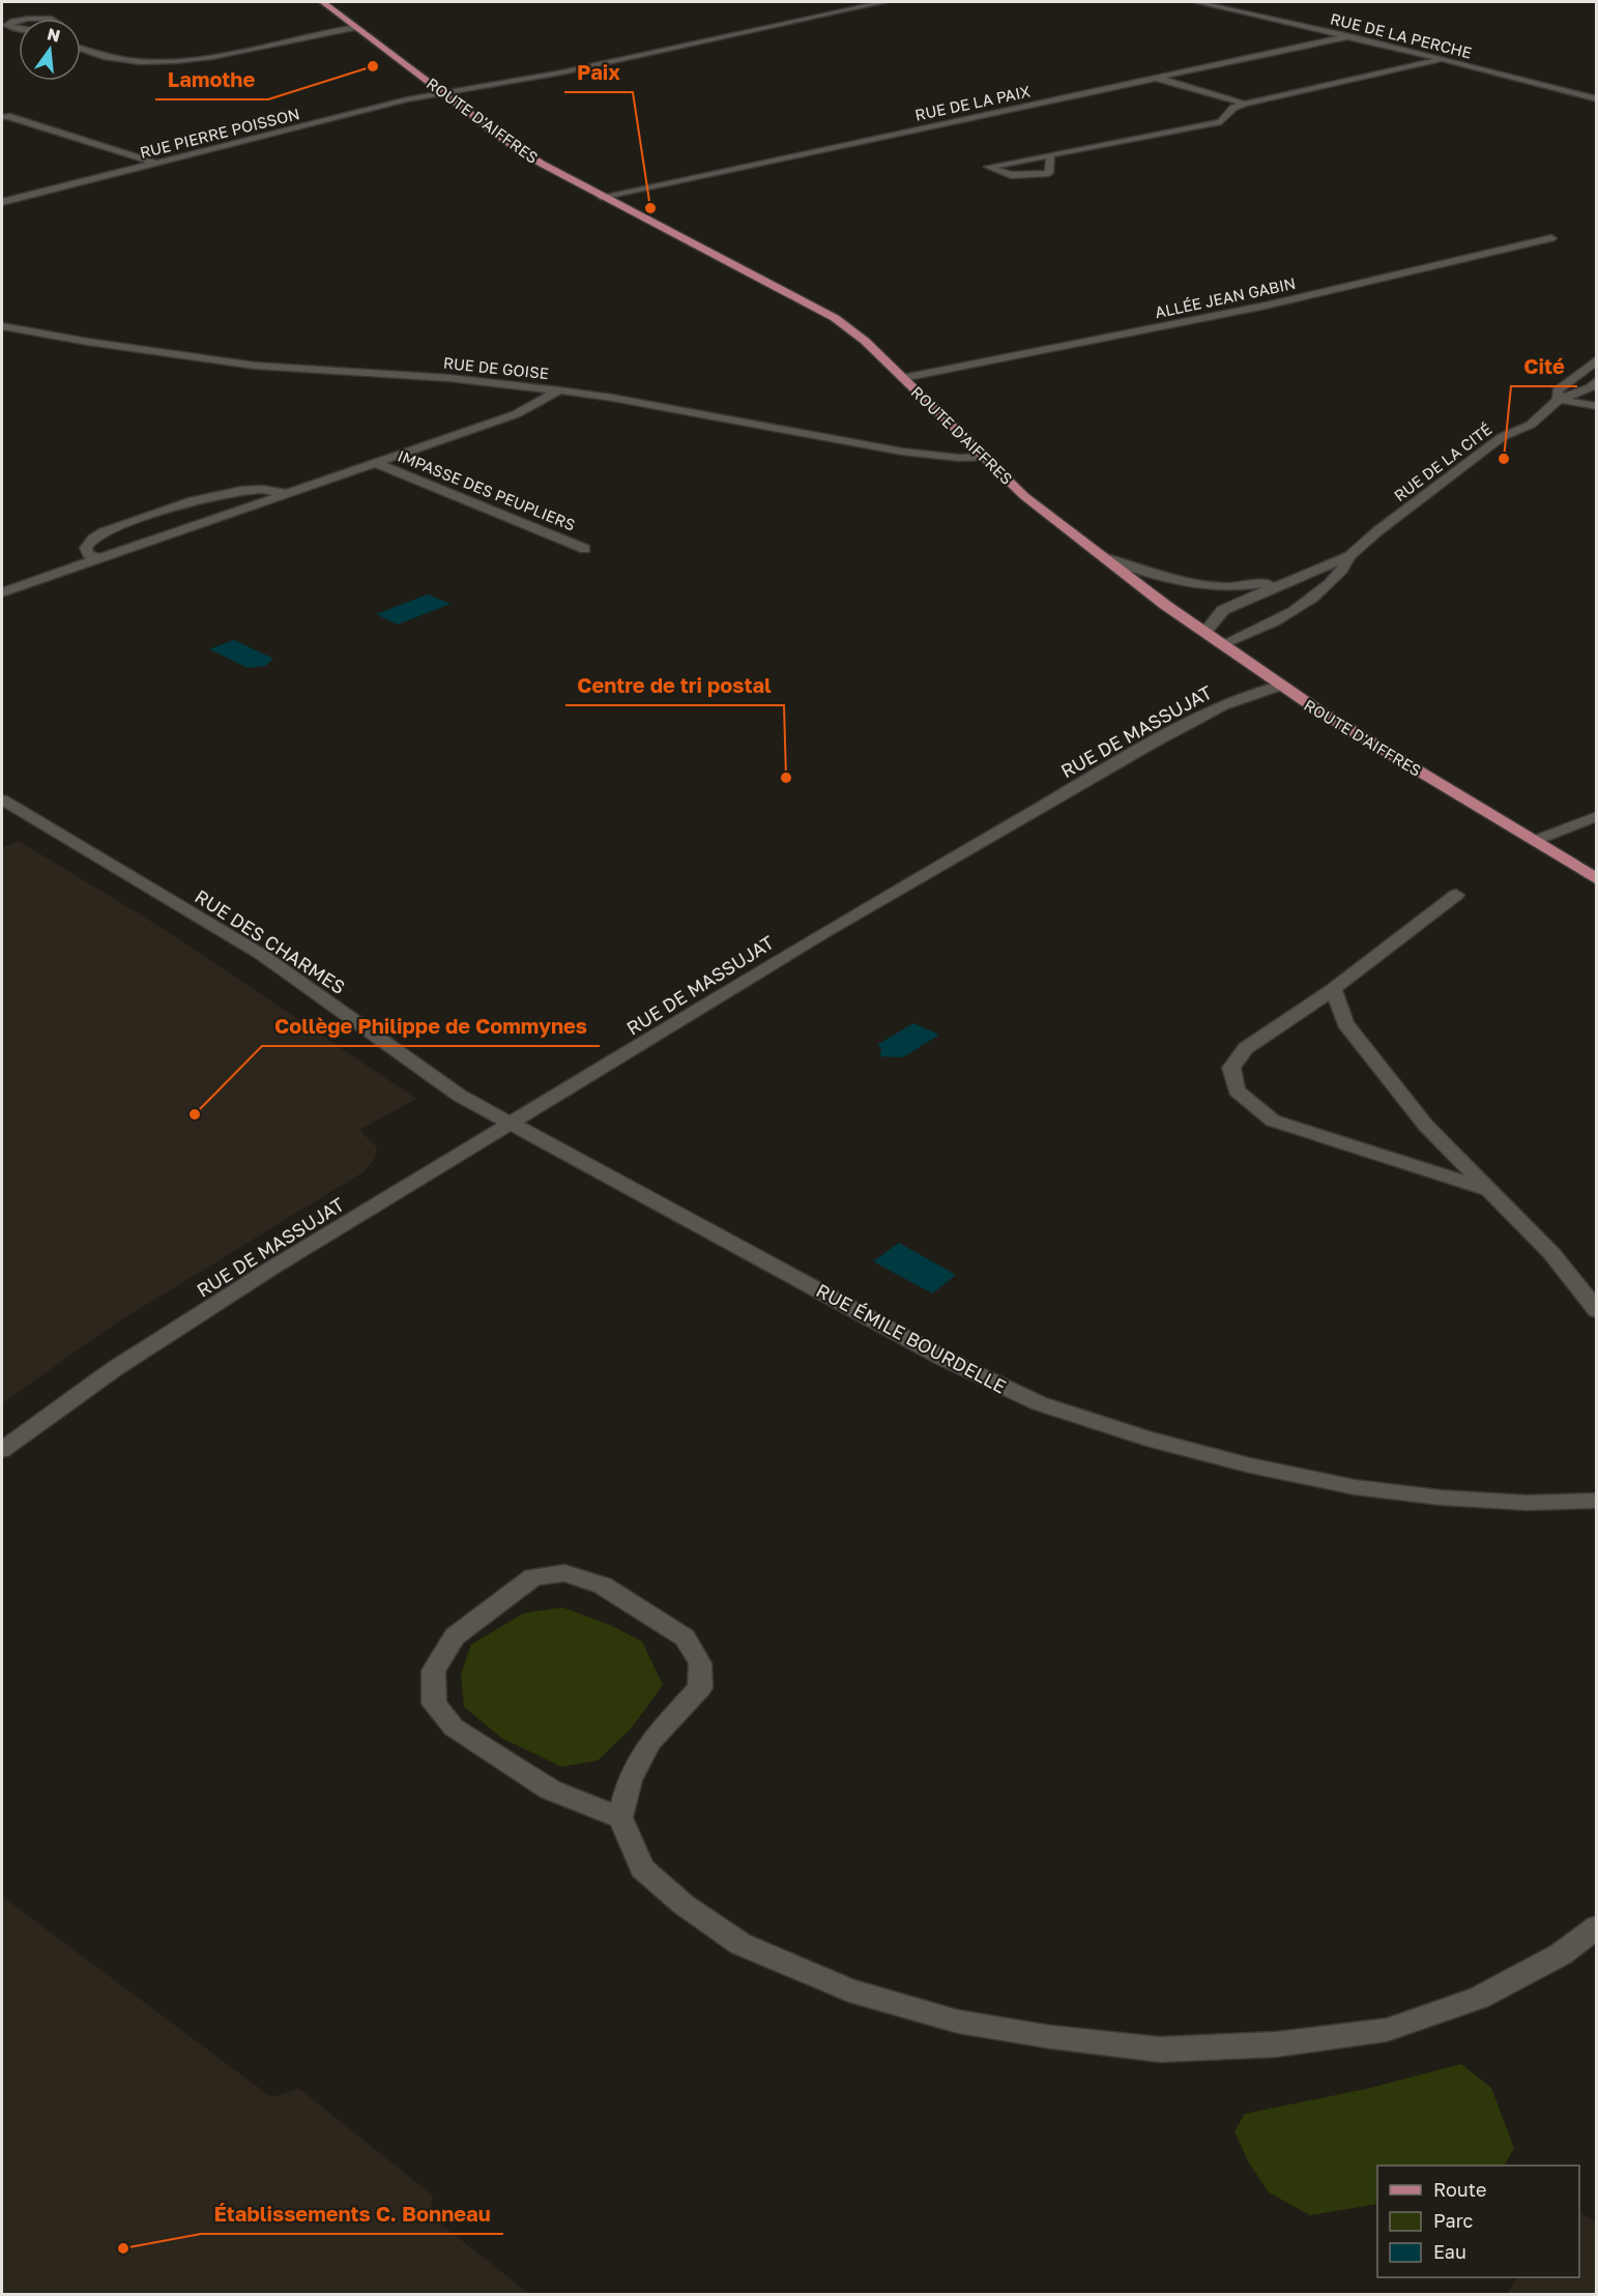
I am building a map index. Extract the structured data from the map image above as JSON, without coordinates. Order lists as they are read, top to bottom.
{
  "streets": {
    "main road": ["ROUTE D'AIFFRES"],
    "street": [
      "RUE DE LA PERCHE",
      "RUE DE LA PAIX",
      "RUE PIERRE POISSON",
      "ALLÉE JEAN GABIN",
      "RUE DE GOISE",
      "RUE DE LA CITÉ",
      "IMPASSE DES PEUPLIERS",
      "RUE DE MASSUJAT",
      "RUE DES CHARMES",
      "RUE ÉMILE BOURDELLE"
    ]
  },
  "crossings": [
    ["RUE DE LA PERCHE", "RUE DE LA PAIX"],
    ["RUE DE LA PAIX", "ROUTE D'AIFFRES"],
    ["ROUTE D'AIFFRES", "RUE PIERRE POISSON"],
    ["ROUTE D'AIFFRES", "ALLÉE JEAN GABIN"],
    ["ROUTE D'AIFFRES", "RUE DE GOISE"],
    ["ROUTE D'AIFFRES", "RUE DE LA CITÉ"],
    ["ROUTE D'AIFFRES", "RUE DE MASSUJAT"],
    ["RUE DE GOISE", "IMPASSE DES PEUPLIERS"],
    ["RUE DE MASSUJAT", "RUE DES CHARMES"],
    ["RUE DE MASSUJAT", "RUE ÉMILE BOURDELLE"],
    ["RUE DES CHARMES", "RUE ÉMILE BOURDELLE"]
  ],
  "places": [
    "Lamothe",
    "Paix",
    "Cité",
    "Centre de tri postal",
    "Collège Philippe de Commynes",
    "Établissements C. Bonneau"
  ],
  "legend": ["Route", "Parc", "Eau"],
  "north": "top"
}
